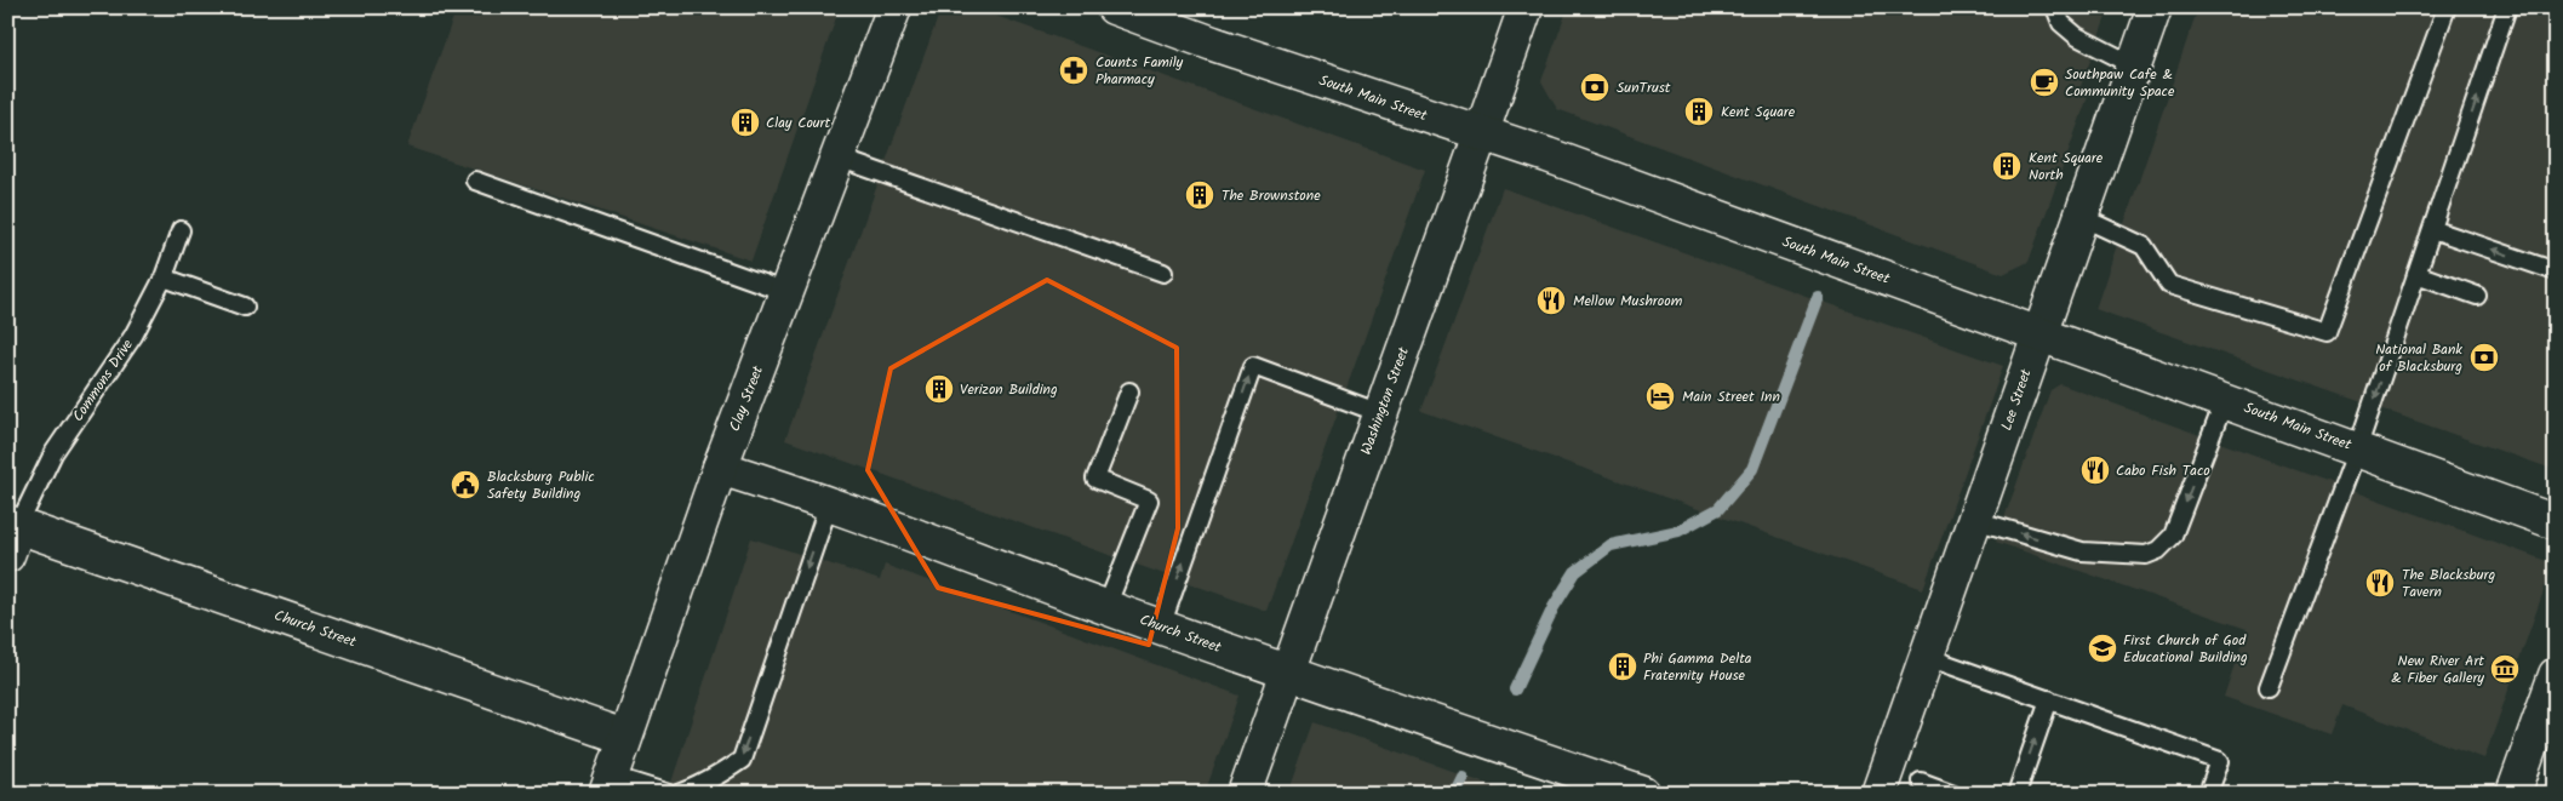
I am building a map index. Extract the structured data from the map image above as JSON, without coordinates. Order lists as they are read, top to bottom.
{
  "streets": {
    "street": [
      "South Main Street",
      "Clay Street",
      "Lee Street",
      "Washington Street",
      "Church Street"
    ],
    "lane": ["Commons Drive"]
  },
  "crossings": [
    ["South Main Street", "Lee Street"],
    ["South Main Street", "Washington Street"],
    ["Commons Drive", "Church Street"],
    ["Clay Street", "Church Street"],
    ["Washington Street", "Church Street"]
  ],
  "places": {
    "pharmacy": ["Counts Family Pharmacy"],
    "cafe": ["Southpaw Cafe & Community Space"],
    "bank": ["SunTrust", "National Bank of Blacksburg"],
    "building": [
      "Kent Square",
      "Clay Court",
      "Kent Square North",
      "The Brownstone",
      "Verizon Building",
      "Phi Gamma Delta Fraternity House"
    ],
    "restaurant": ["Mellow Mushroom", "Cabo Fish Taco", "The Blacksburg Tavern"],
    "hotel": ["Main Street Inn"],
    "public building": ["Blacksburg Public Safety Building"],
    "school or university": ["First Church of God Educational Building"],
    "museum": ["New River Art & Fiber Gallery"]
  }
}
